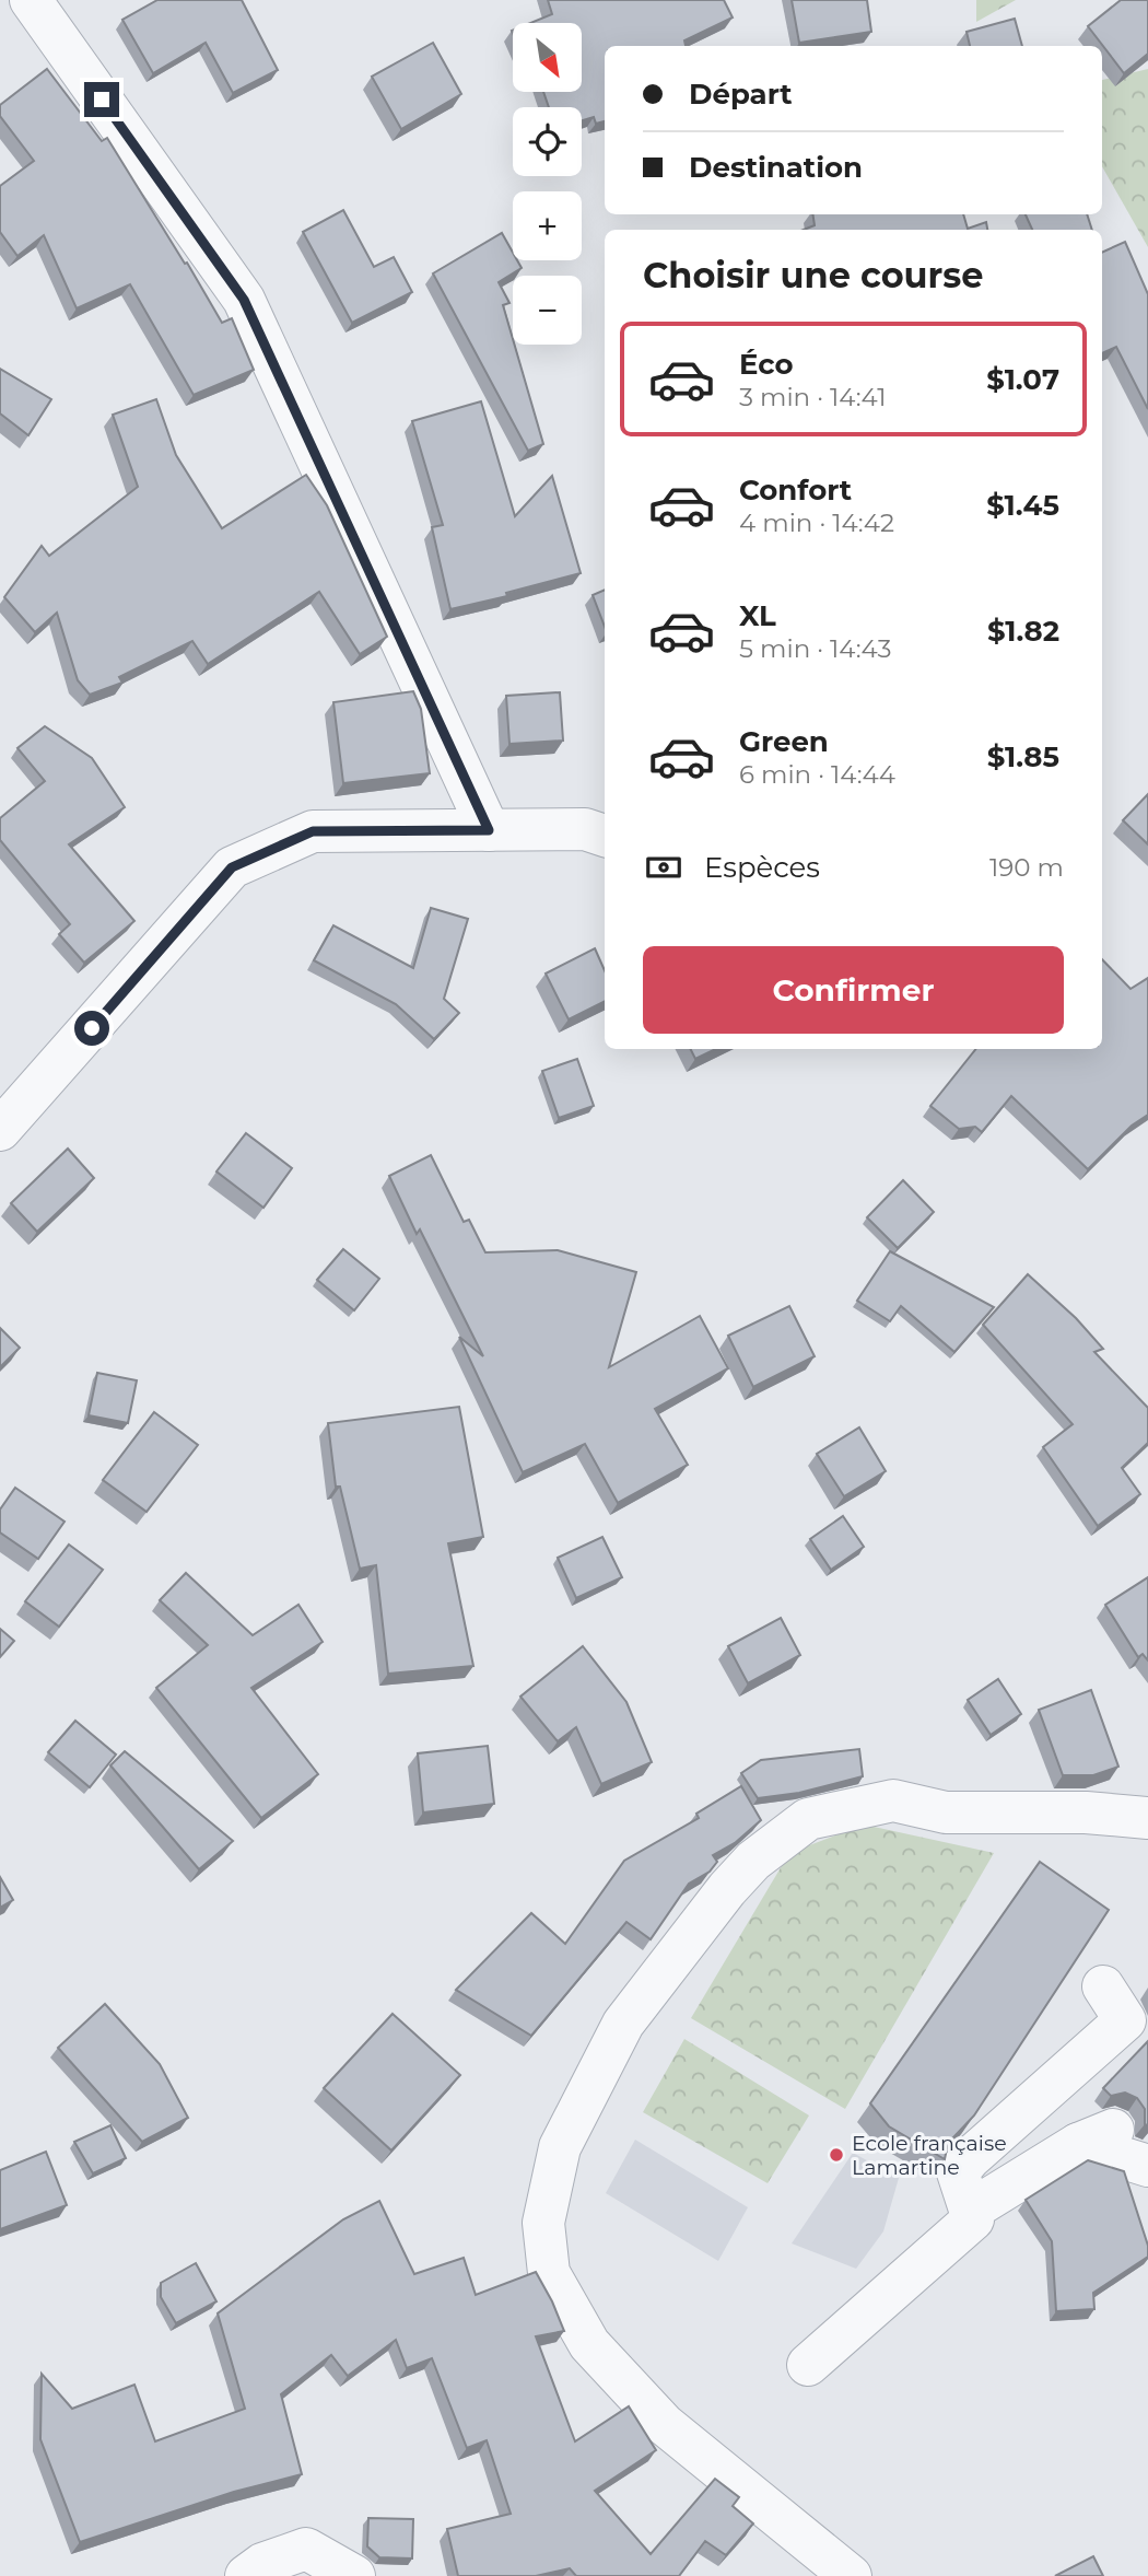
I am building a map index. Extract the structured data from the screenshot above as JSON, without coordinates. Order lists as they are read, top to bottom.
{
  "places": ["Ecole française Lamartine"],
  "north": "bottom right",
  "page": {
    "map_buttons": ["+", "−"],
    "banner": ["Départ", "Destination"],
    "heading": "Choisir une course",
    "list": [
      {
        "name": "Éco",
        "note": "3 min · 14:41",
        "value": "$1.07"
      },
      {
        "name": "Confort",
        "note": "4 min · 14:42",
        "value": "$1.45"
      },
      {
        "name": "XL",
        "note": "5 min · 14:43",
        "value": "$1.82"
      },
      {
        "name": "Green",
        "note": "6 min · 14:44",
        "value": "$1.85"
      }
    ],
    "pay": ["Espèces", "190 m"],
    "buttons": "Confirmer"
  }
}
